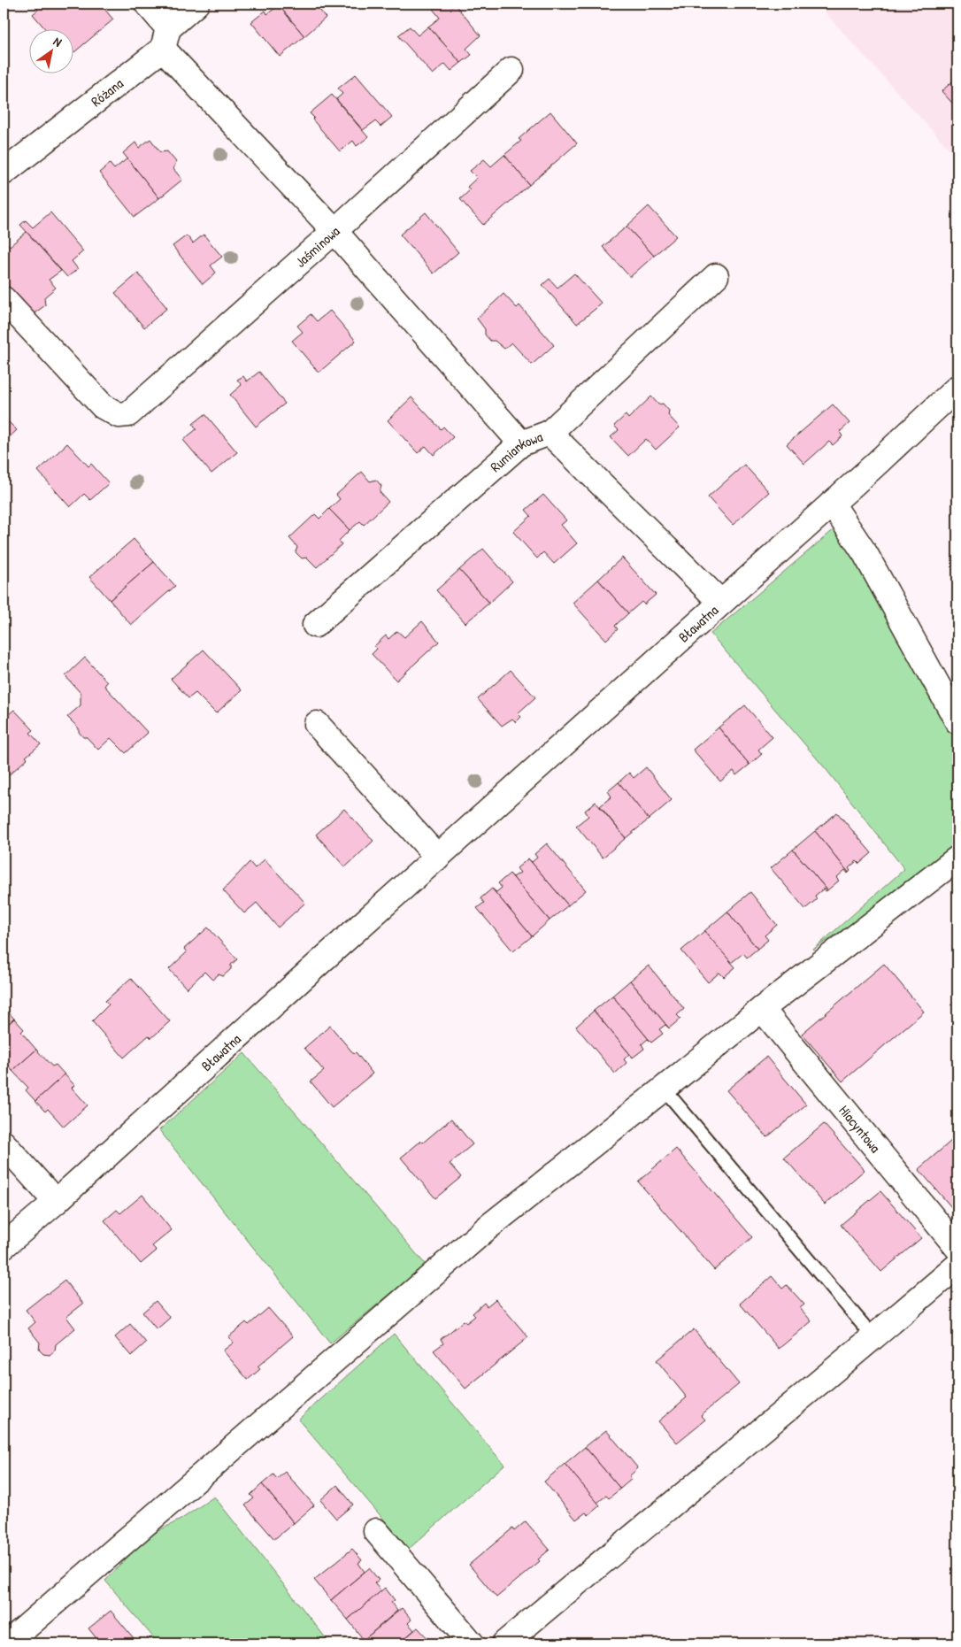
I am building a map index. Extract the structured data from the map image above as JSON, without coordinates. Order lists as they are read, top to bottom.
{
  "streets": {
    "street": [
      "Różana",
      "Jaśminowa",
      "Rumiankowa",
      "Bławatna",
      "Hiacyntowa"
    ]
  },
  "north": "top right"
}
